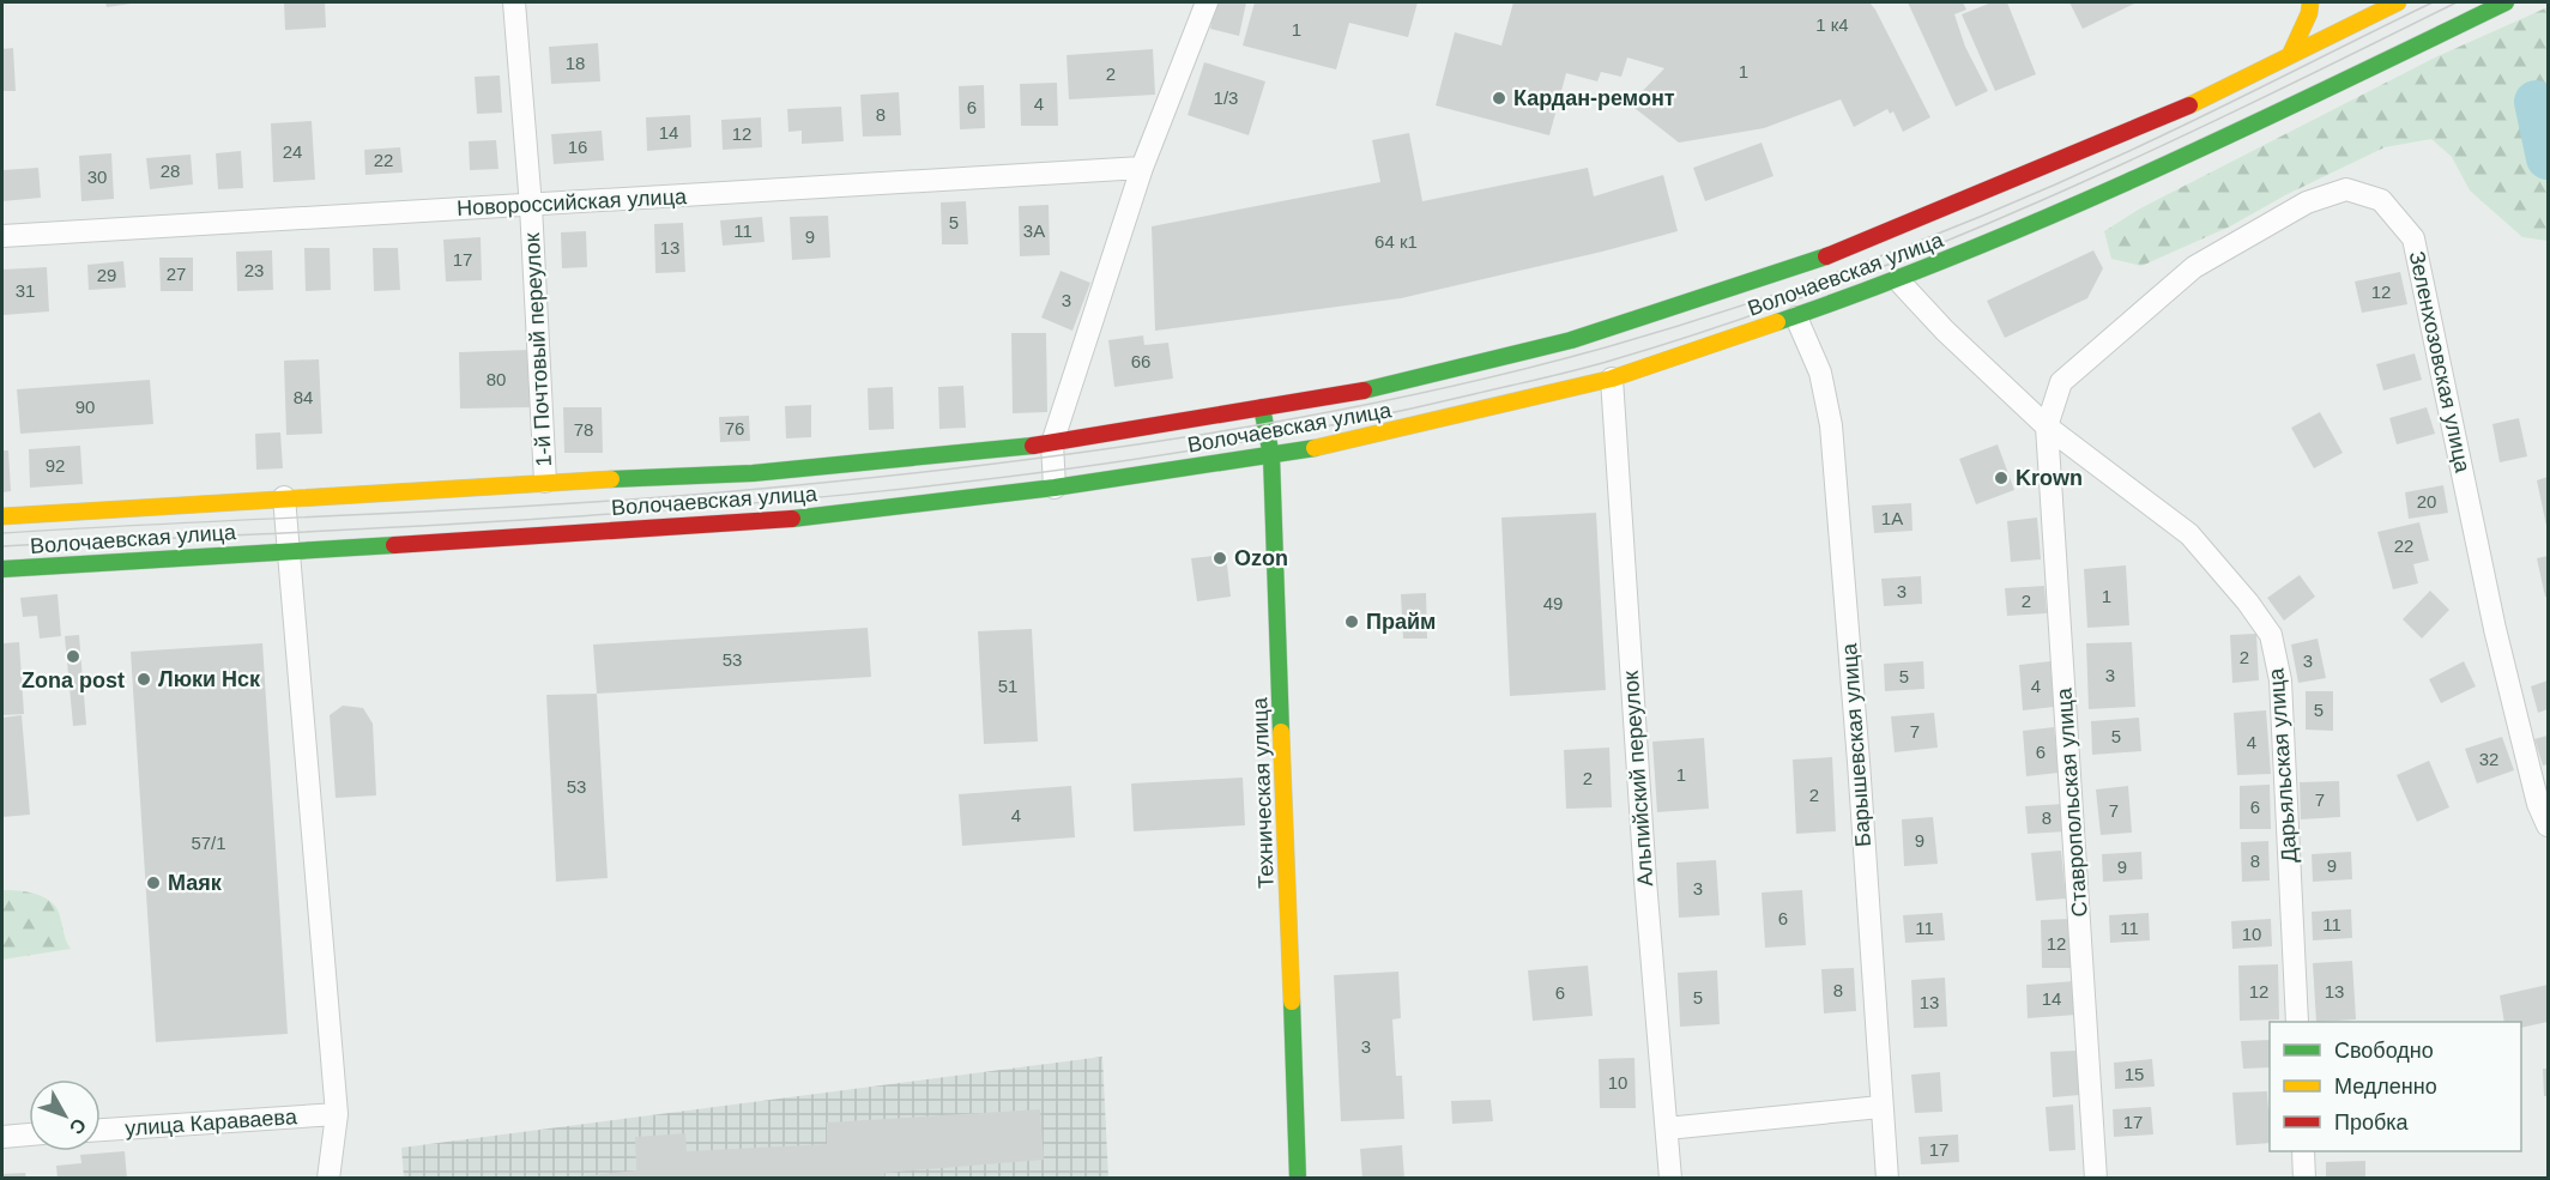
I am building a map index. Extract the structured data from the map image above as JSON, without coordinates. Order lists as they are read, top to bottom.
{
  "streets": {
    "main road": ["Волочаевская улица", "Техническая улица"],
    "street": [
      "Новороссийская улица",
      "1-й Почтовый переулок",
      "Зеленхозовская улица",
      "Барышевская улица",
      "Дарьяльская улица",
      "Альпийский переулок",
      "Ставропольская улица",
      "улица Караваева"
    ]
  },
  "crossings": [
    ["Новороссийская улица", "1-й Почтовый переулок"],
    ["Волочаевская улица", "1-й Почтовый переулок"],
    ["Волочаевская улица", "Барышевская улица"],
    ["Волочаевская улица", "Дарьяльская улица"],
    ["Волочаевская улица", "Альпийский переулок"],
    ["Волочаевская улица", "Техническая улица"],
    ["Зеленхозовская улица", "Дарьяльская улица"],
    ["Зеленхозовская улица", "Ставропольская улица"],
    ["Дарьяльская улица", "Ставропольская улица"]
  ],
  "places": [
    "Кардан-ремонт",
    "Krown",
    "Ozon",
    "Прайм",
    "Zona post",
    "Люки Нск",
    "Маяк"
  ],
  "house_numbers": [
    "1 к4",
    "1",
    "18",
    "1",
    "2",
    "1/3",
    "4",
    "6",
    "8",
    "14",
    "12",
    "16",
    "24",
    "22",
    "28",
    "30",
    "5",
    "11",
    "3А",
    "9",
    "64 к1",
    "13",
    "17",
    "23",
    "27",
    "29",
    "31",
    "12",
    "3",
    "66",
    "80",
    "84",
    "90",
    "76",
    "78",
    "92",
    "20",
    "1А",
    "22",
    "3",
    "1",
    "2",
    "49",
    "2",
    "53",
    "3",
    "3",
    "5",
    "51",
    "4",
    "5",
    "7",
    "5",
    "4",
    "6",
    "32",
    "1",
    "2",
    "53",
    "2",
    "7",
    "6",
    "7",
    "4",
    "8",
    "9",
    "57/1",
    "8",
    "9",
    "9",
    "3",
    "6",
    "11",
    "11",
    "11",
    "10",
    "12",
    "8",
    "12",
    "13",
    "6",
    "5",
    "14",
    "13",
    "3",
    "15",
    "10",
    "17",
    "17"
  ],
  "legend": ["Свободно", "Медленно", "Пробка"],
  "north": "bottom right"
}
